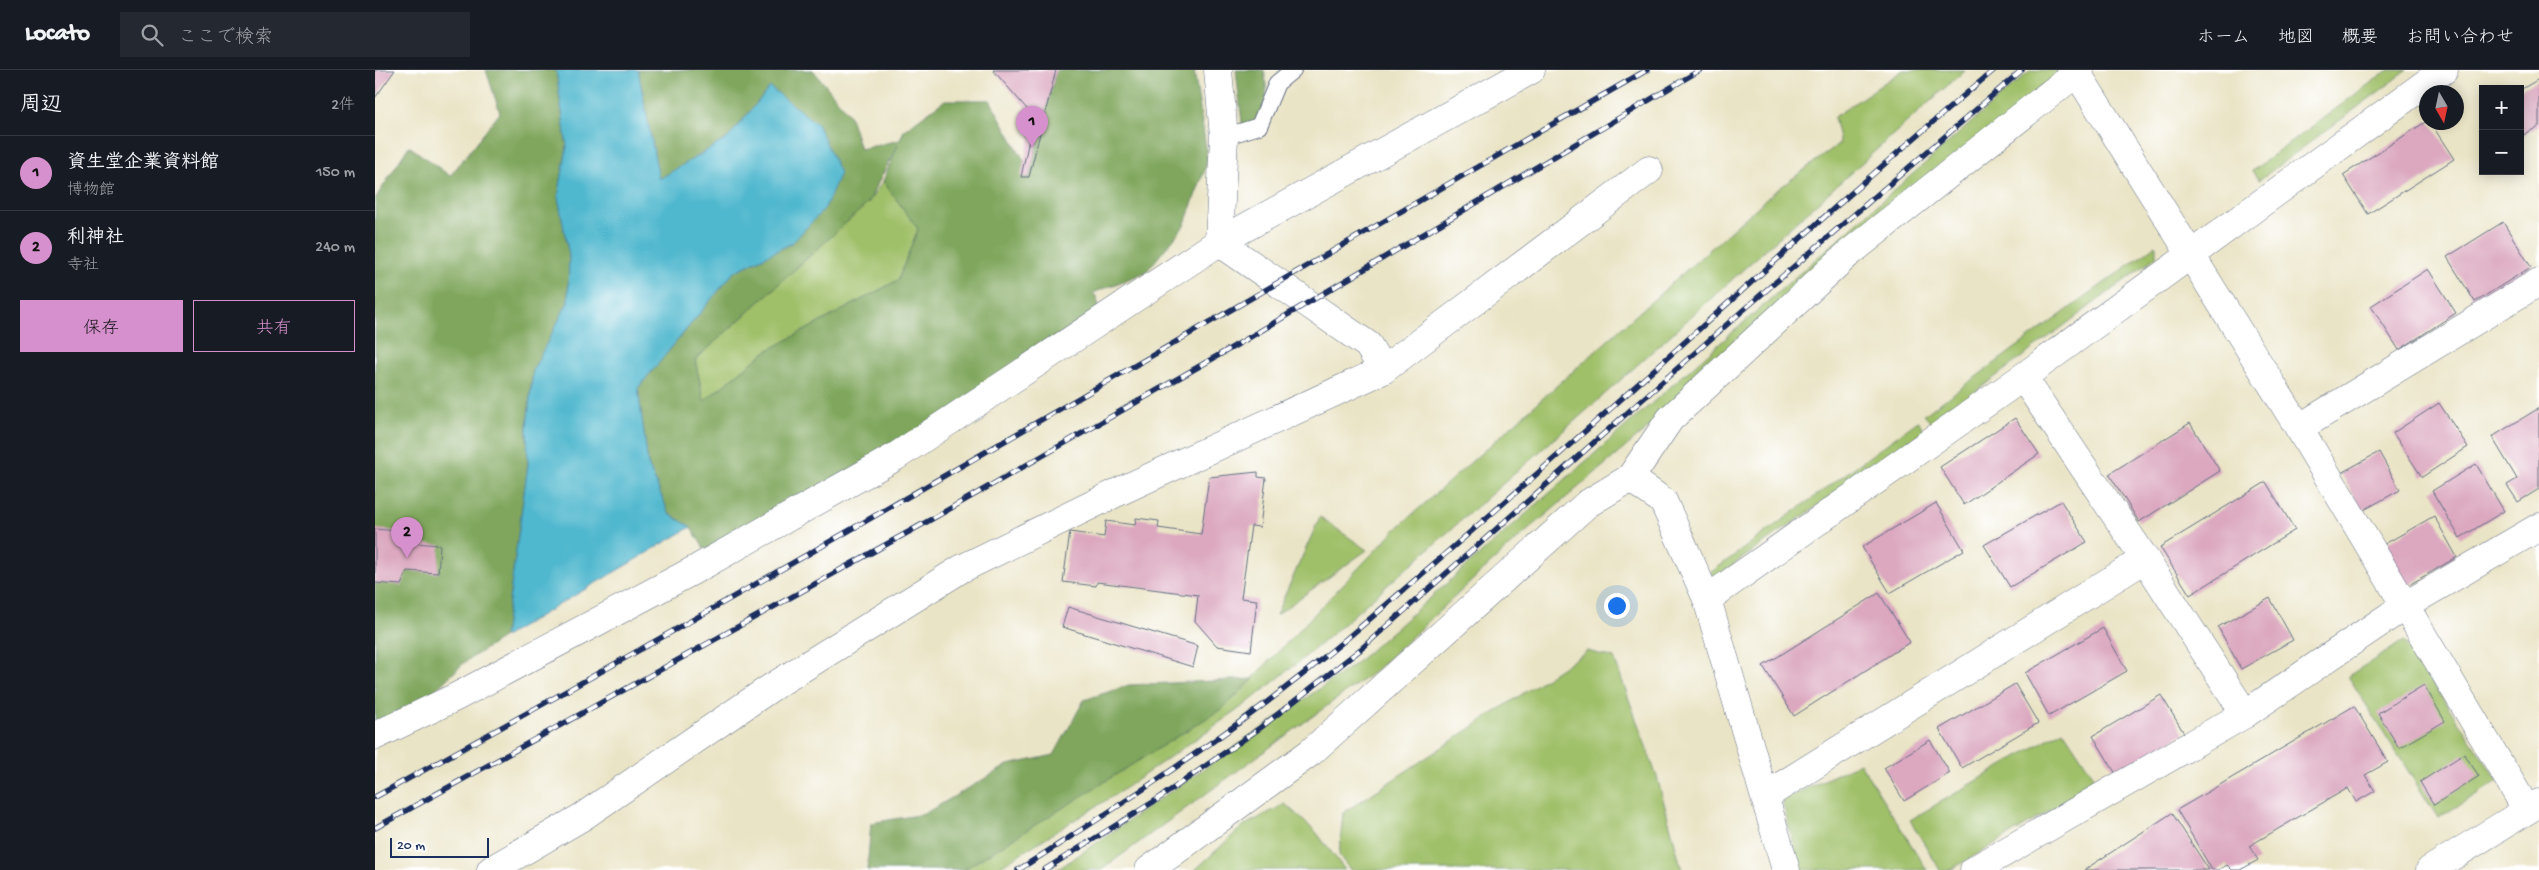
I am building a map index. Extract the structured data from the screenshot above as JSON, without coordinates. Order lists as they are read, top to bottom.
{
  "scale_bar": "20 m",
  "north": "bottom",
  "page": {
    "header": "Locato",
    "search": "ここで検索",
    "nav": [
      "ホーム",
      "地図",
      "概要",
      "お問い合わせ"
    ],
    "heading": ["周辺", "2件"],
    "map_buttons": ["+", "−"],
    "pins": ["1", "2"],
    "list": [
      {
        "mark": "1",
        "name": "資生堂企業資料館",
        "note": "博物館",
        "value": "150 m"
      },
      {
        "mark": "2",
        "name": "利神社",
        "note": "寺社",
        "value": "240 m"
      }
    ],
    "buttons": ["保存", "共有"],
    "scale": "20 m"
  }
}
